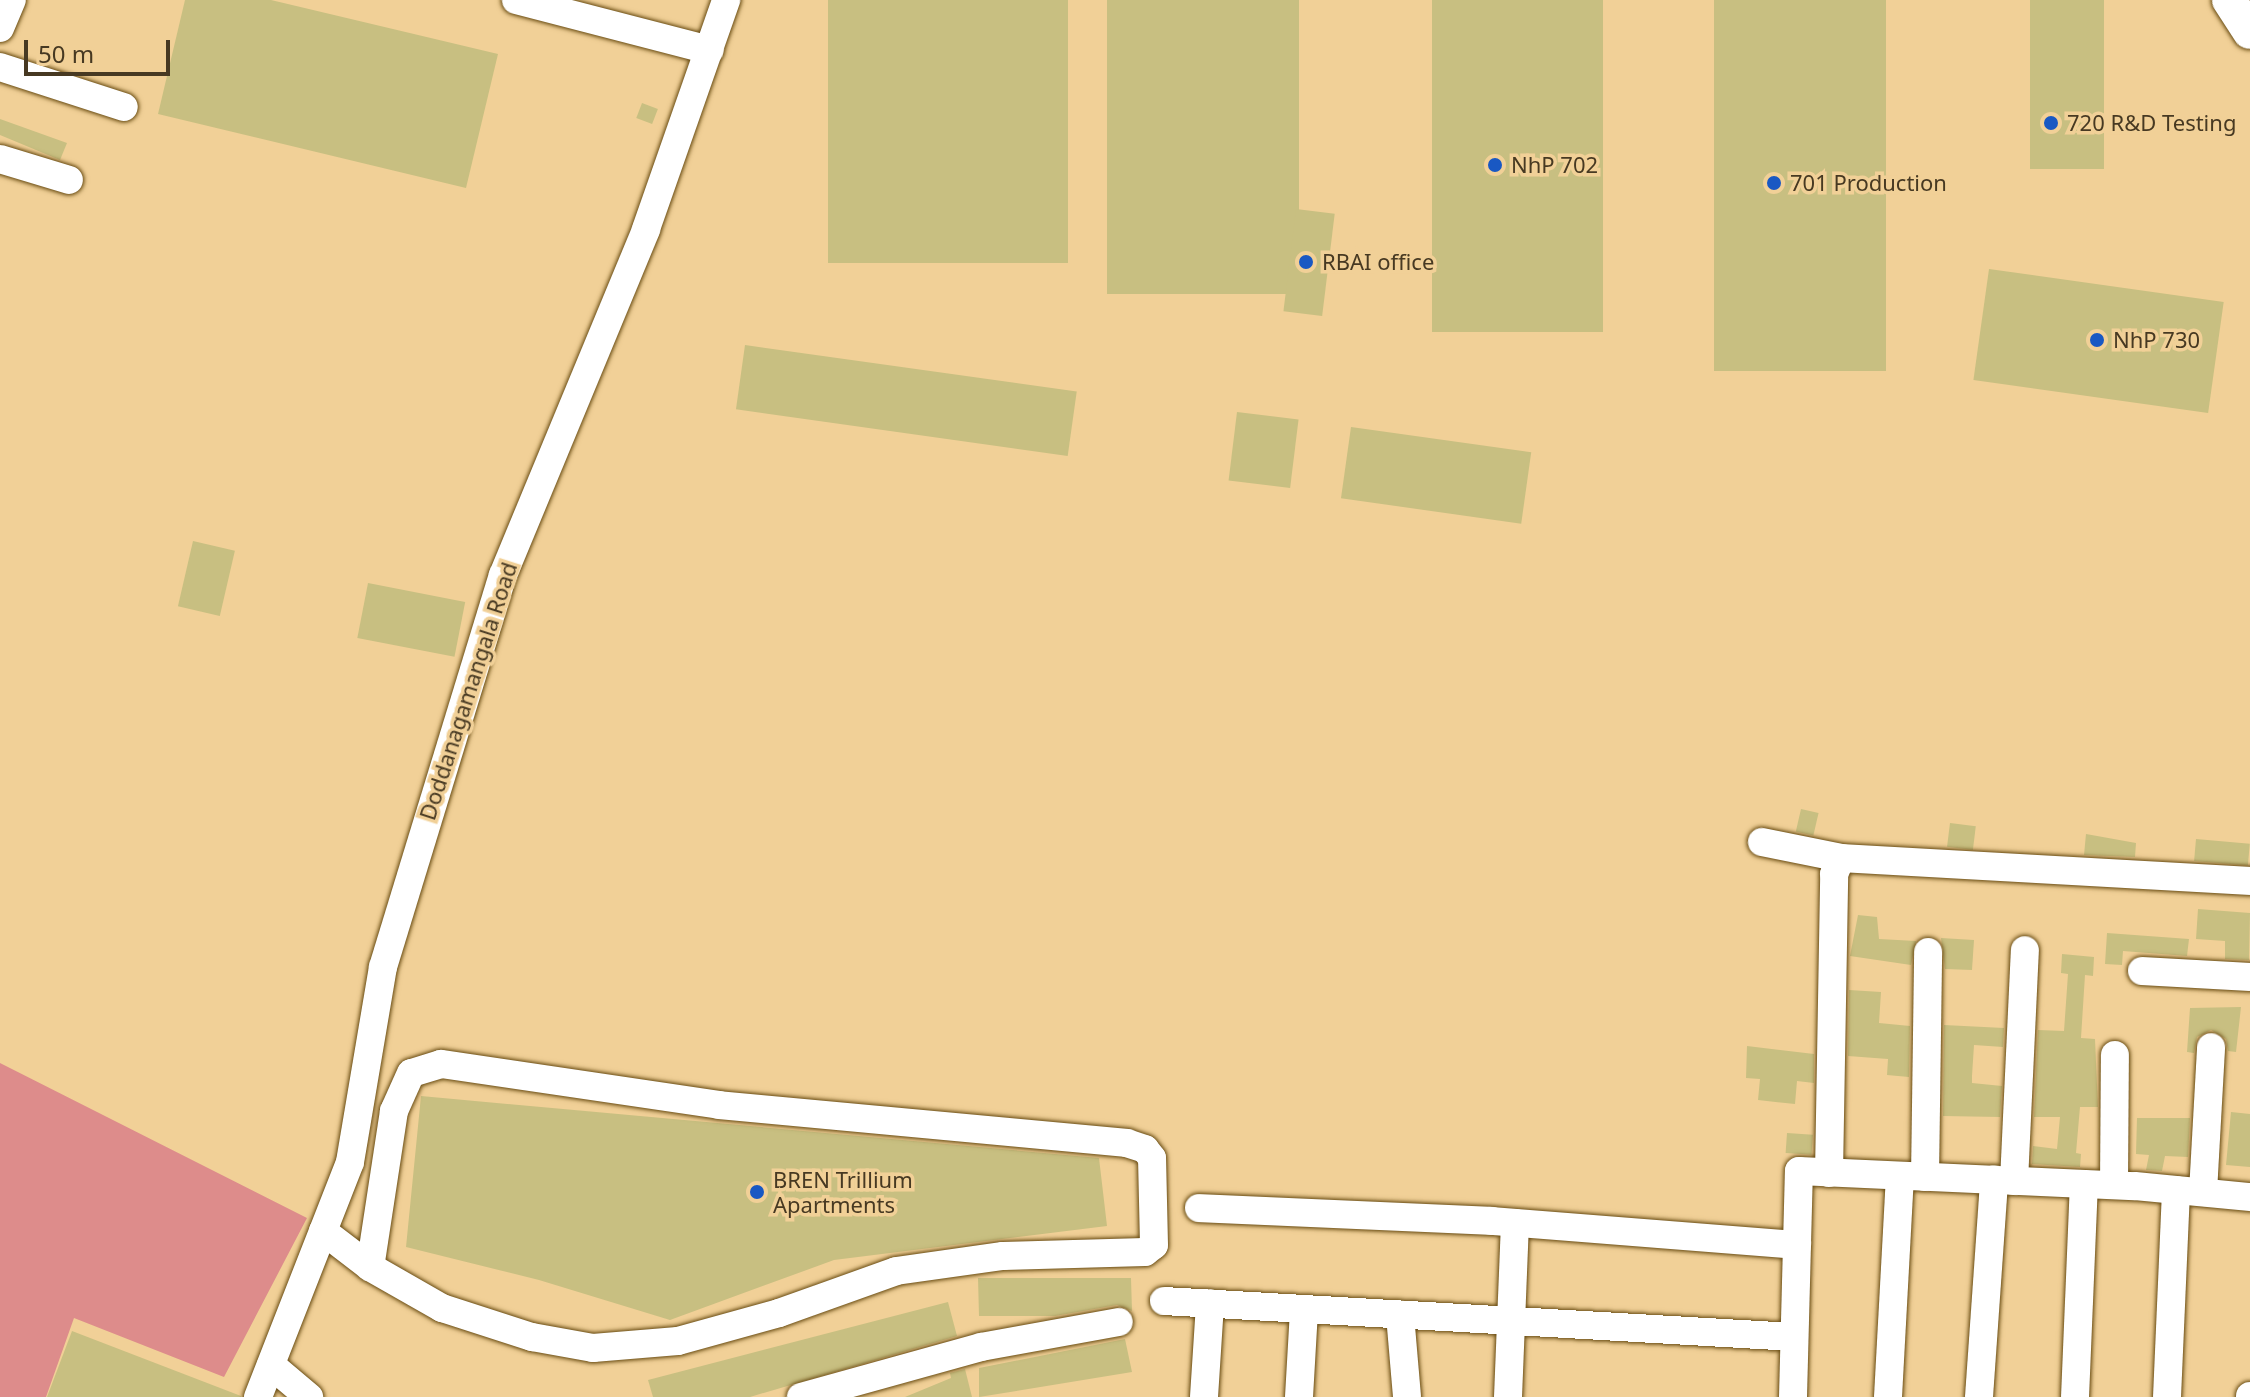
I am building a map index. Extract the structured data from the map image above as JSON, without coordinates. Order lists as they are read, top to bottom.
{
  "streets": {
    "street": ["Doddanagamangala Road"]
  },
  "places": [
    "720 R&D Testing",
    "NhP 702",
    "701 Production",
    "RBAI office",
    "NhP 730",
    "BREN Trillium Apartments"
  ],
  "scale_bar": "50 m"
}
